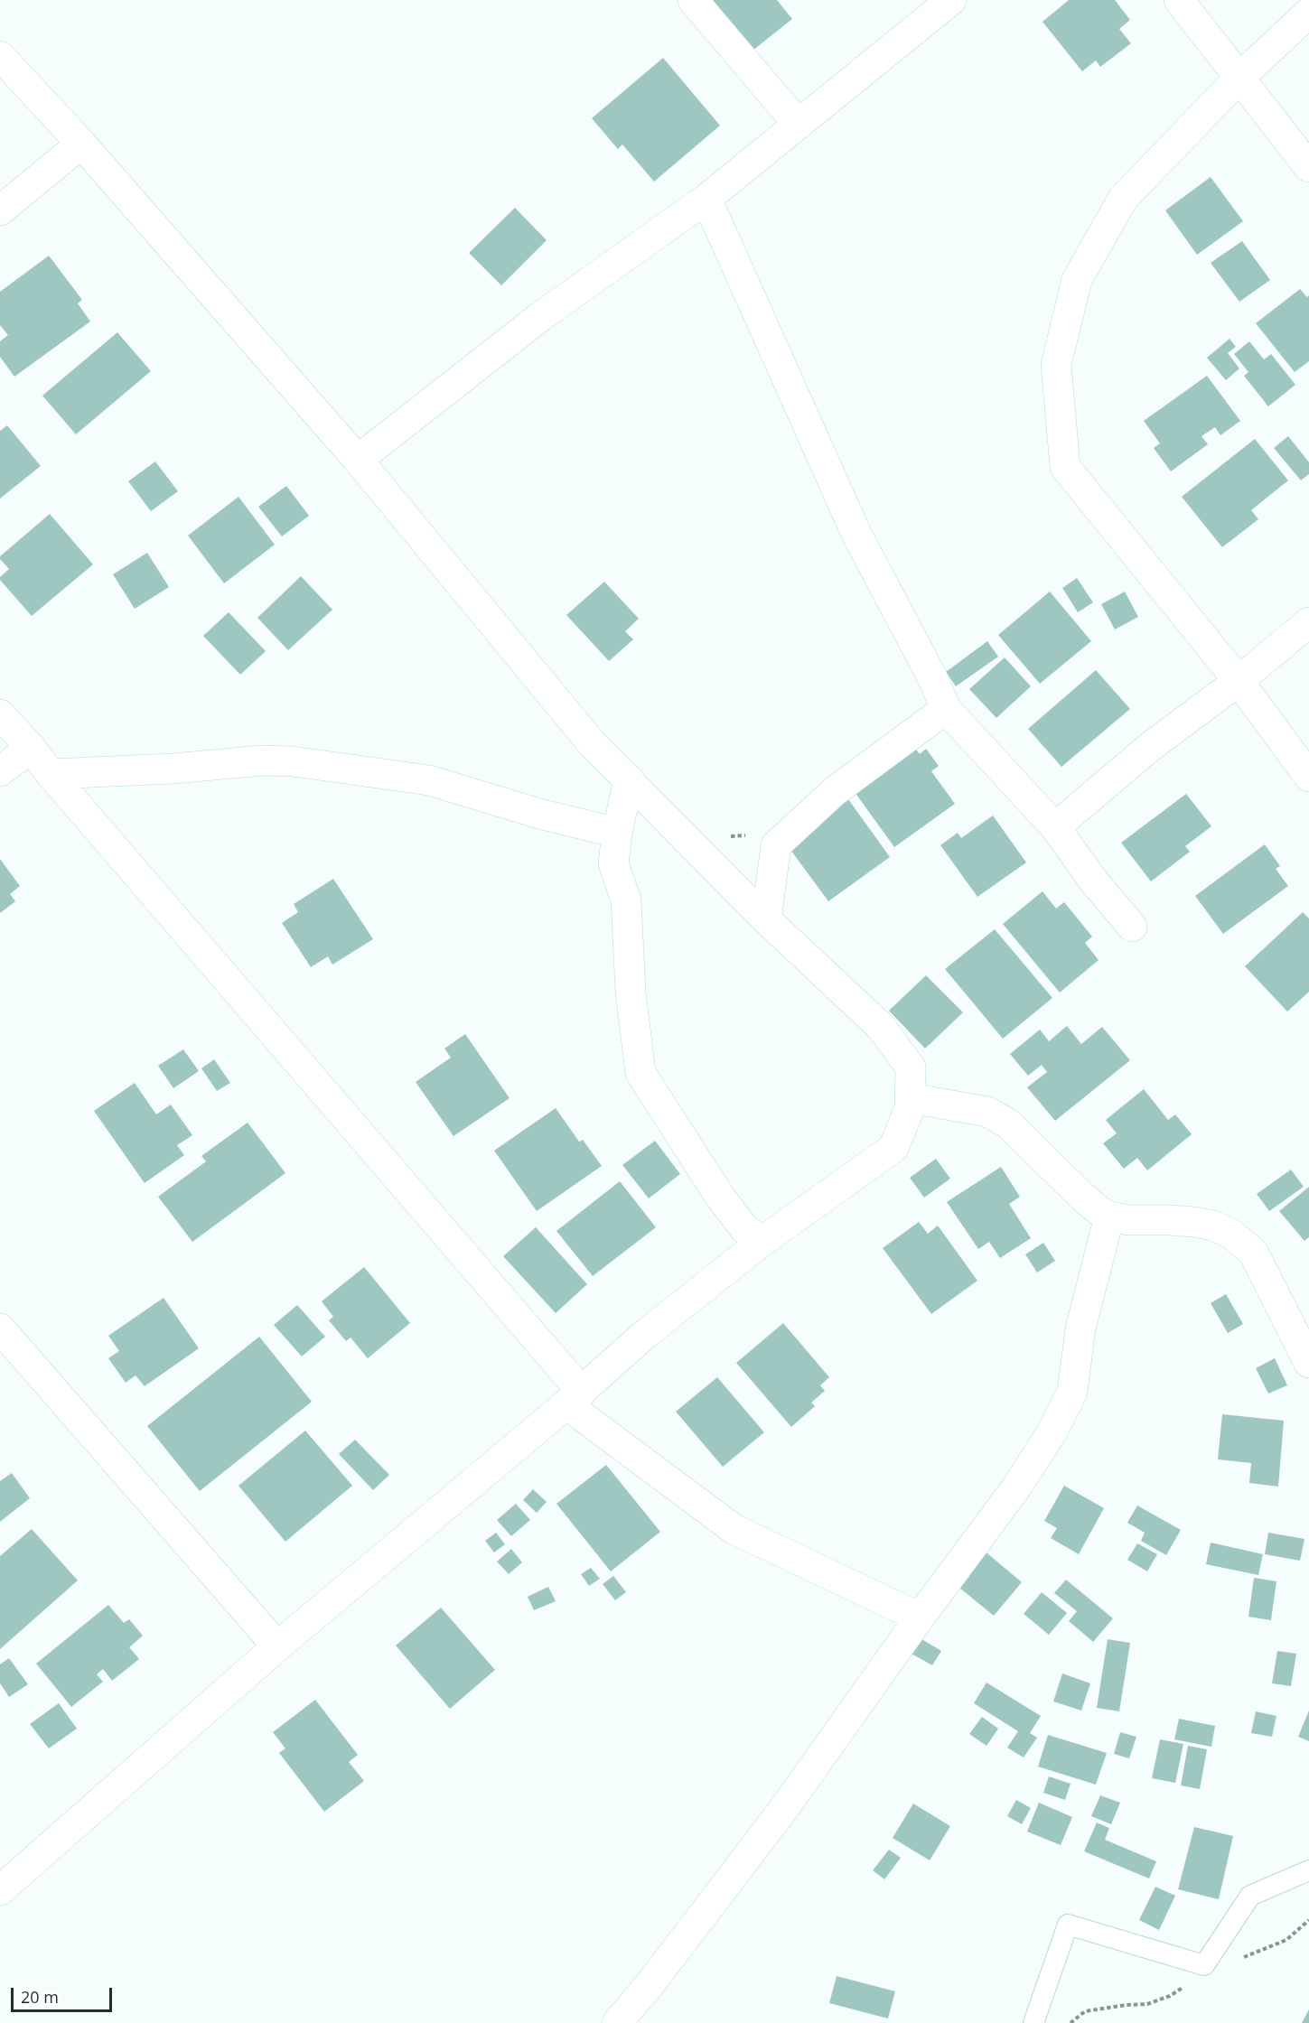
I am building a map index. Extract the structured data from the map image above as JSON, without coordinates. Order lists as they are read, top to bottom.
{
  "scale_bar": "20 m"
}
